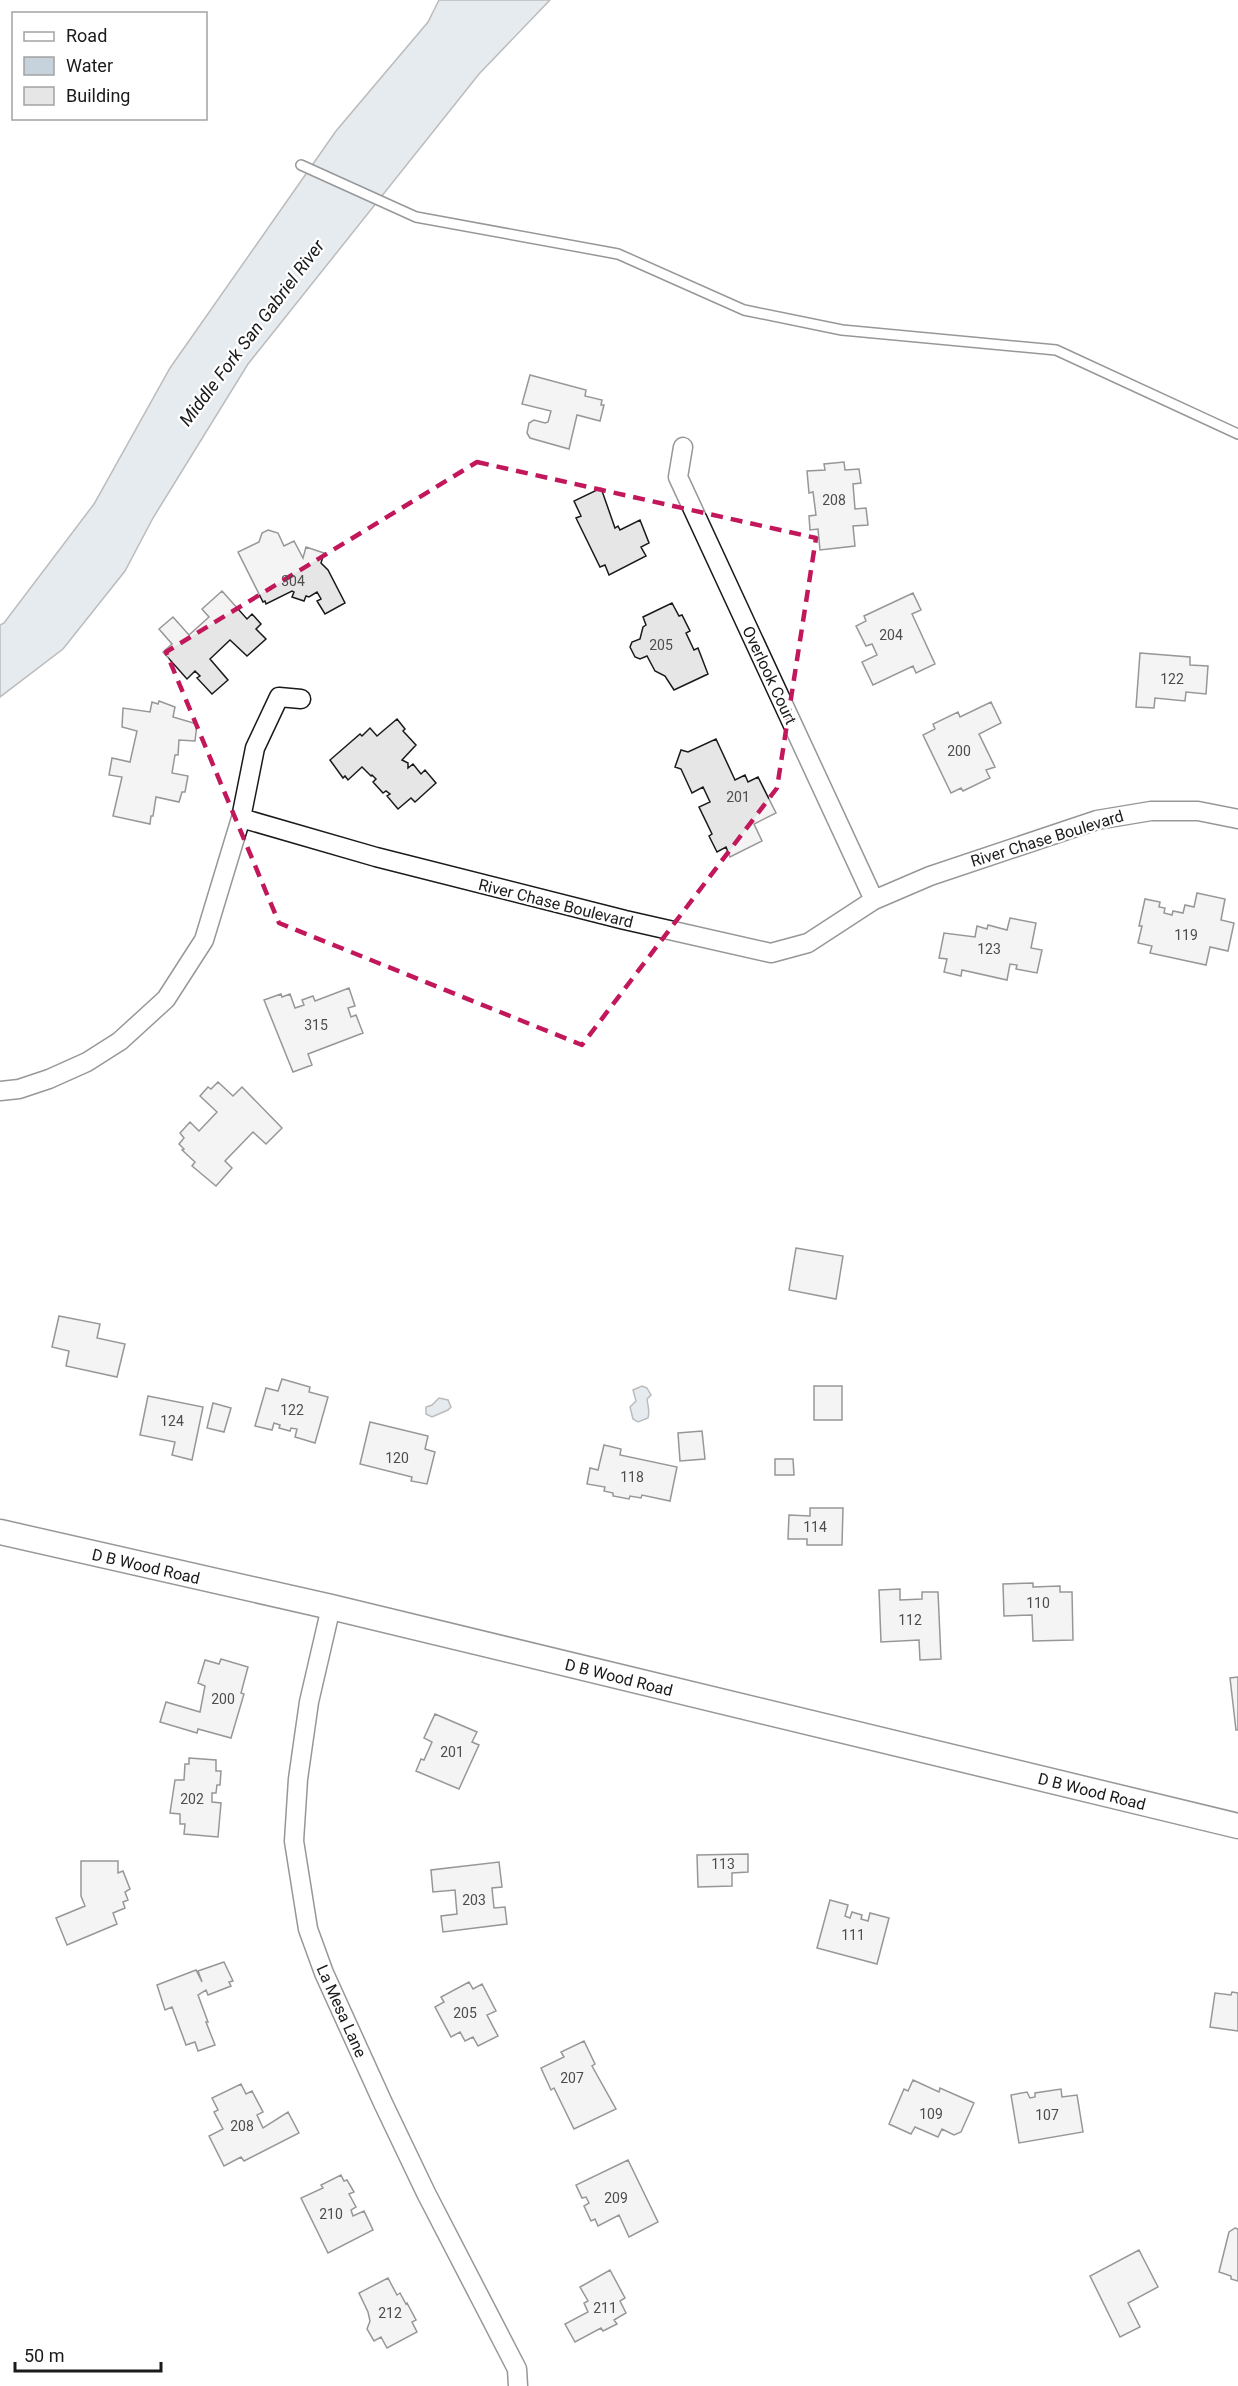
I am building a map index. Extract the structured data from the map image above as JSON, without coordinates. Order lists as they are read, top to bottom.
{
  "streets": {
    "main road": ["D B Wood Road"],
    "street": ["Overlook Court", "River Chase Boulevard", "La Mesa Lane"]
  },
  "crossings": [
    ["Overlook Court", "River Chase Boulevard"],
    ["D B Wood Road", "La Mesa Lane"]
  ],
  "water": ["Middle Fork San Gabriel River"],
  "house_numbers": [
    "208",
    "304",
    "204",
    "205",
    "122",
    "200",
    "201",
    "119",
    "123",
    "315",
    "122",
    "124",
    "120",
    "118",
    "114",
    "110",
    "112",
    "200",
    "201",
    "202",
    "113",
    "203",
    "111",
    "205",
    "207",
    "109",
    "107",
    "208",
    "209",
    "210",
    "211",
    "212"
  ],
  "legend": ["Road", "Water", "Building"],
  "scale_bar": "50 m"
}
